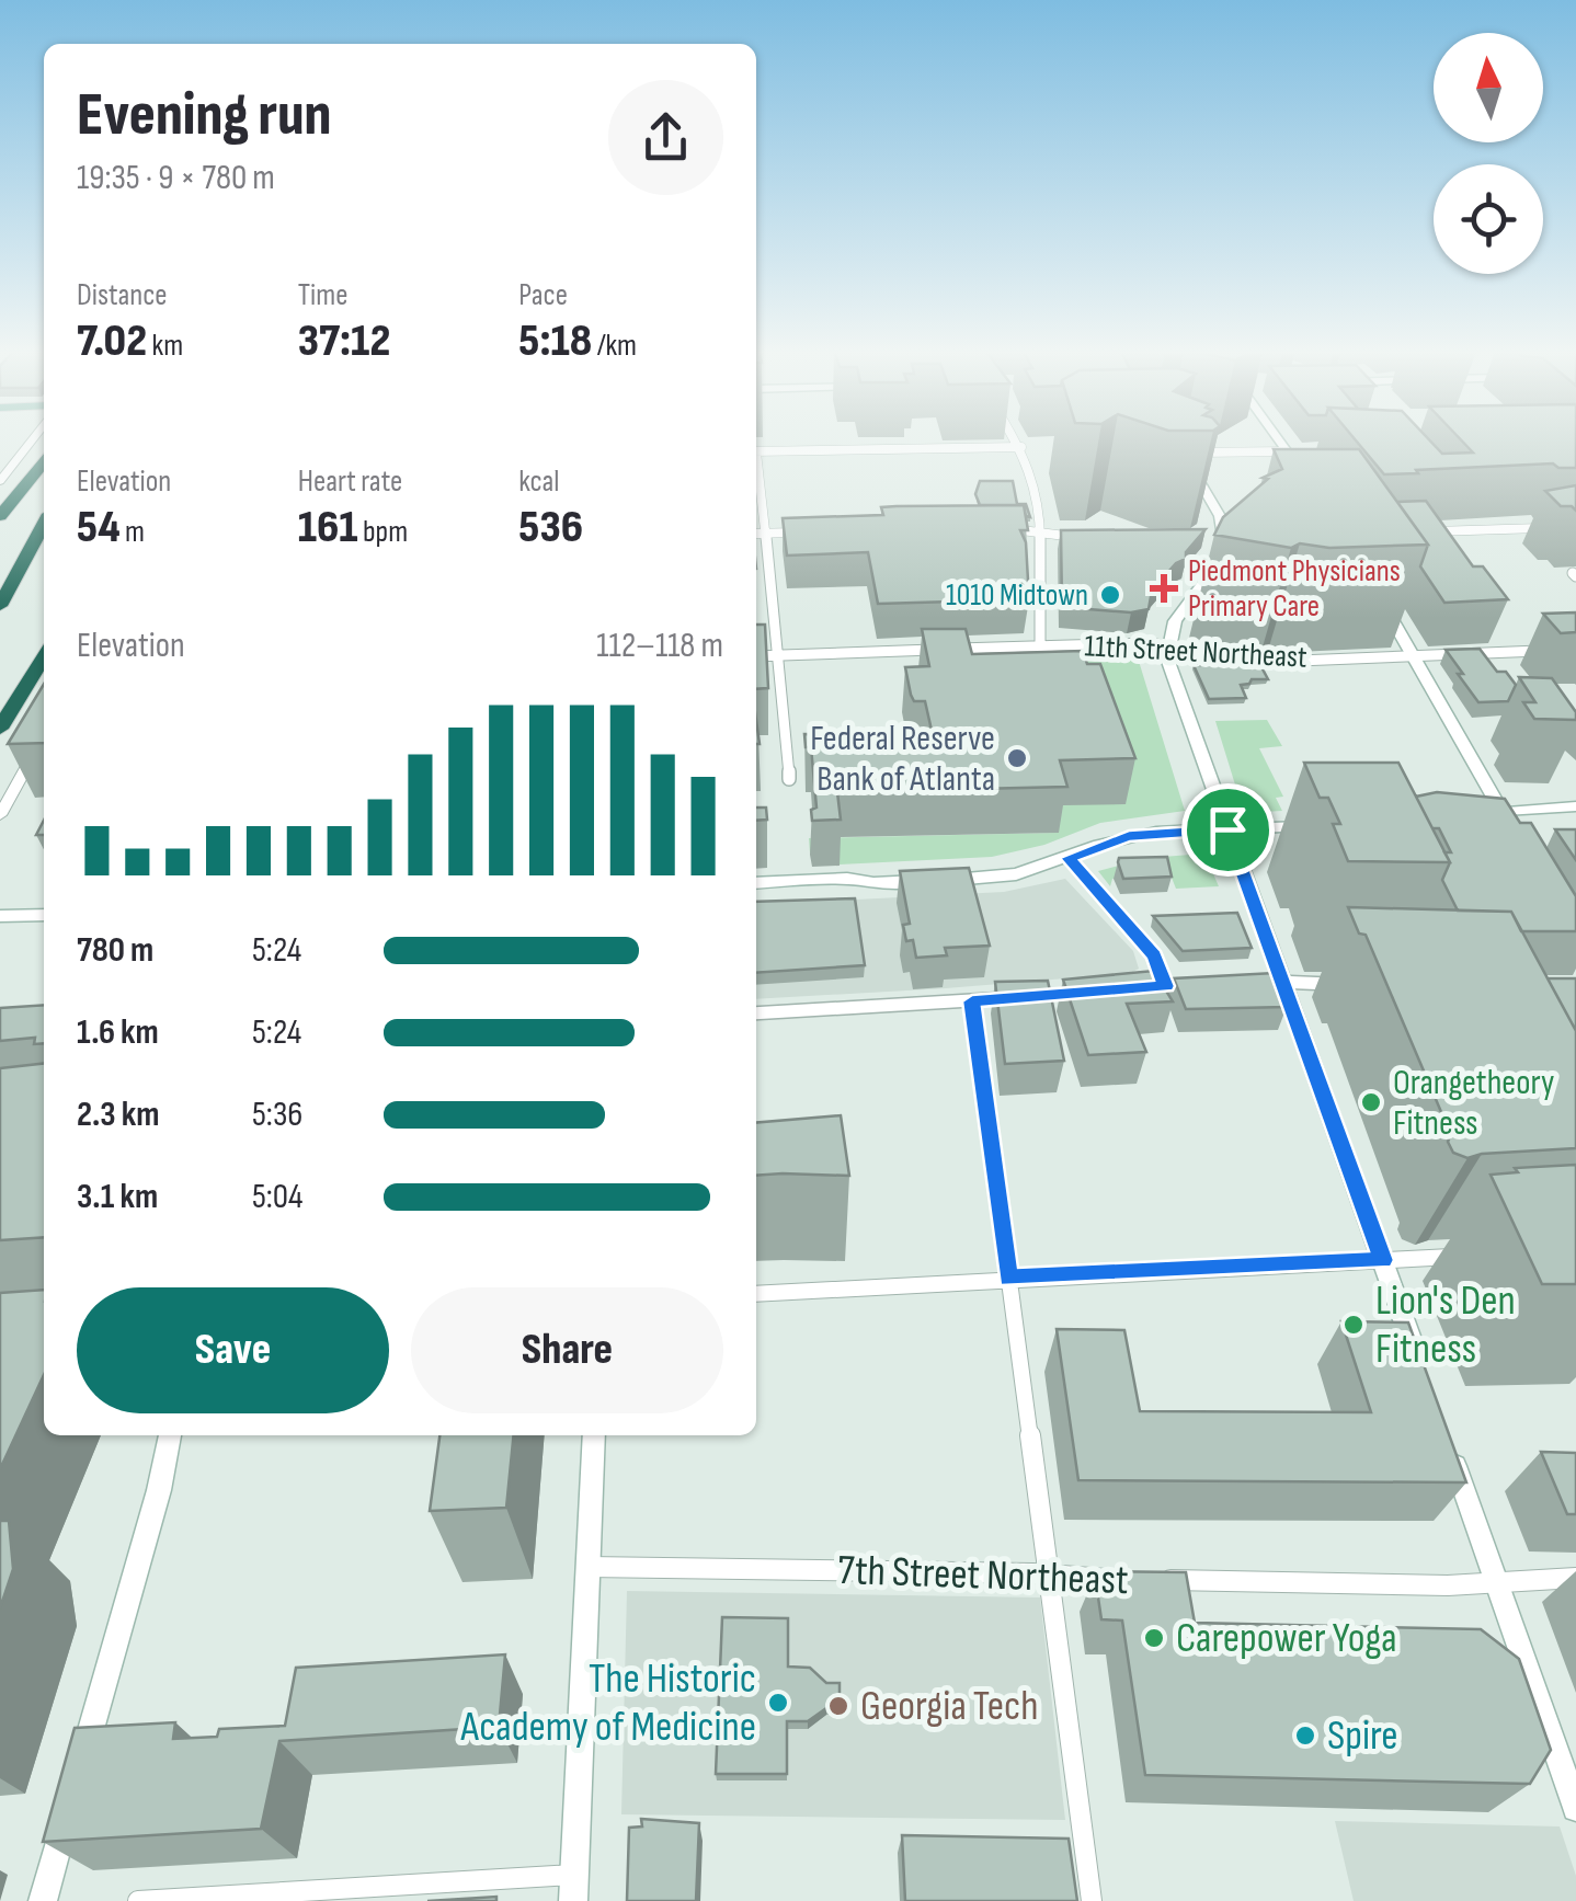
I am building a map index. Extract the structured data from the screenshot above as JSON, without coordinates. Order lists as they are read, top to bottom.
{
  "streets": {
    "street": ["11th Street Northeast", "7th Street Northeast"]
  },
  "places": {
    "health": ["Piedmont Physicians Primary Care"],
    "other": [
      "1010 Midtown",
      "Federal Reserve Bank of Atlanta",
      "Orangetheory Fitness",
      "Lion's Den Fitness",
      "Carepower Yoga",
      "The Historic Academy of Medicine",
      "Georgia Tech",
      "Spire"
    ]
  },
  "north": "top",
  "page": {
    "heading": ["Evening run", "19:35 · 9 × 780 m"],
    "stats": [
      ["Distance", "7.02 km"],
      ["Time", "37:12"],
      ["Pace", "5:18 /km"],
      ["Elevation", "54 m"],
      ["Heart rate", "161 bpm"],
      ["kcal", "536"]
    ],
    "chart": ["Elevation", "112–118 m"],
    "list": [
      {
        "name": "780 m",
        "note": "5:24"
      },
      {
        "name": "1.6 km",
        "note": "5:24"
      },
      {
        "name": "2.3 km",
        "note": "5:36"
      },
      {
        "name": "3.1 km",
        "note": "5:04"
      }
    ],
    "buttons": ["Save", "Share"]
  }
}
